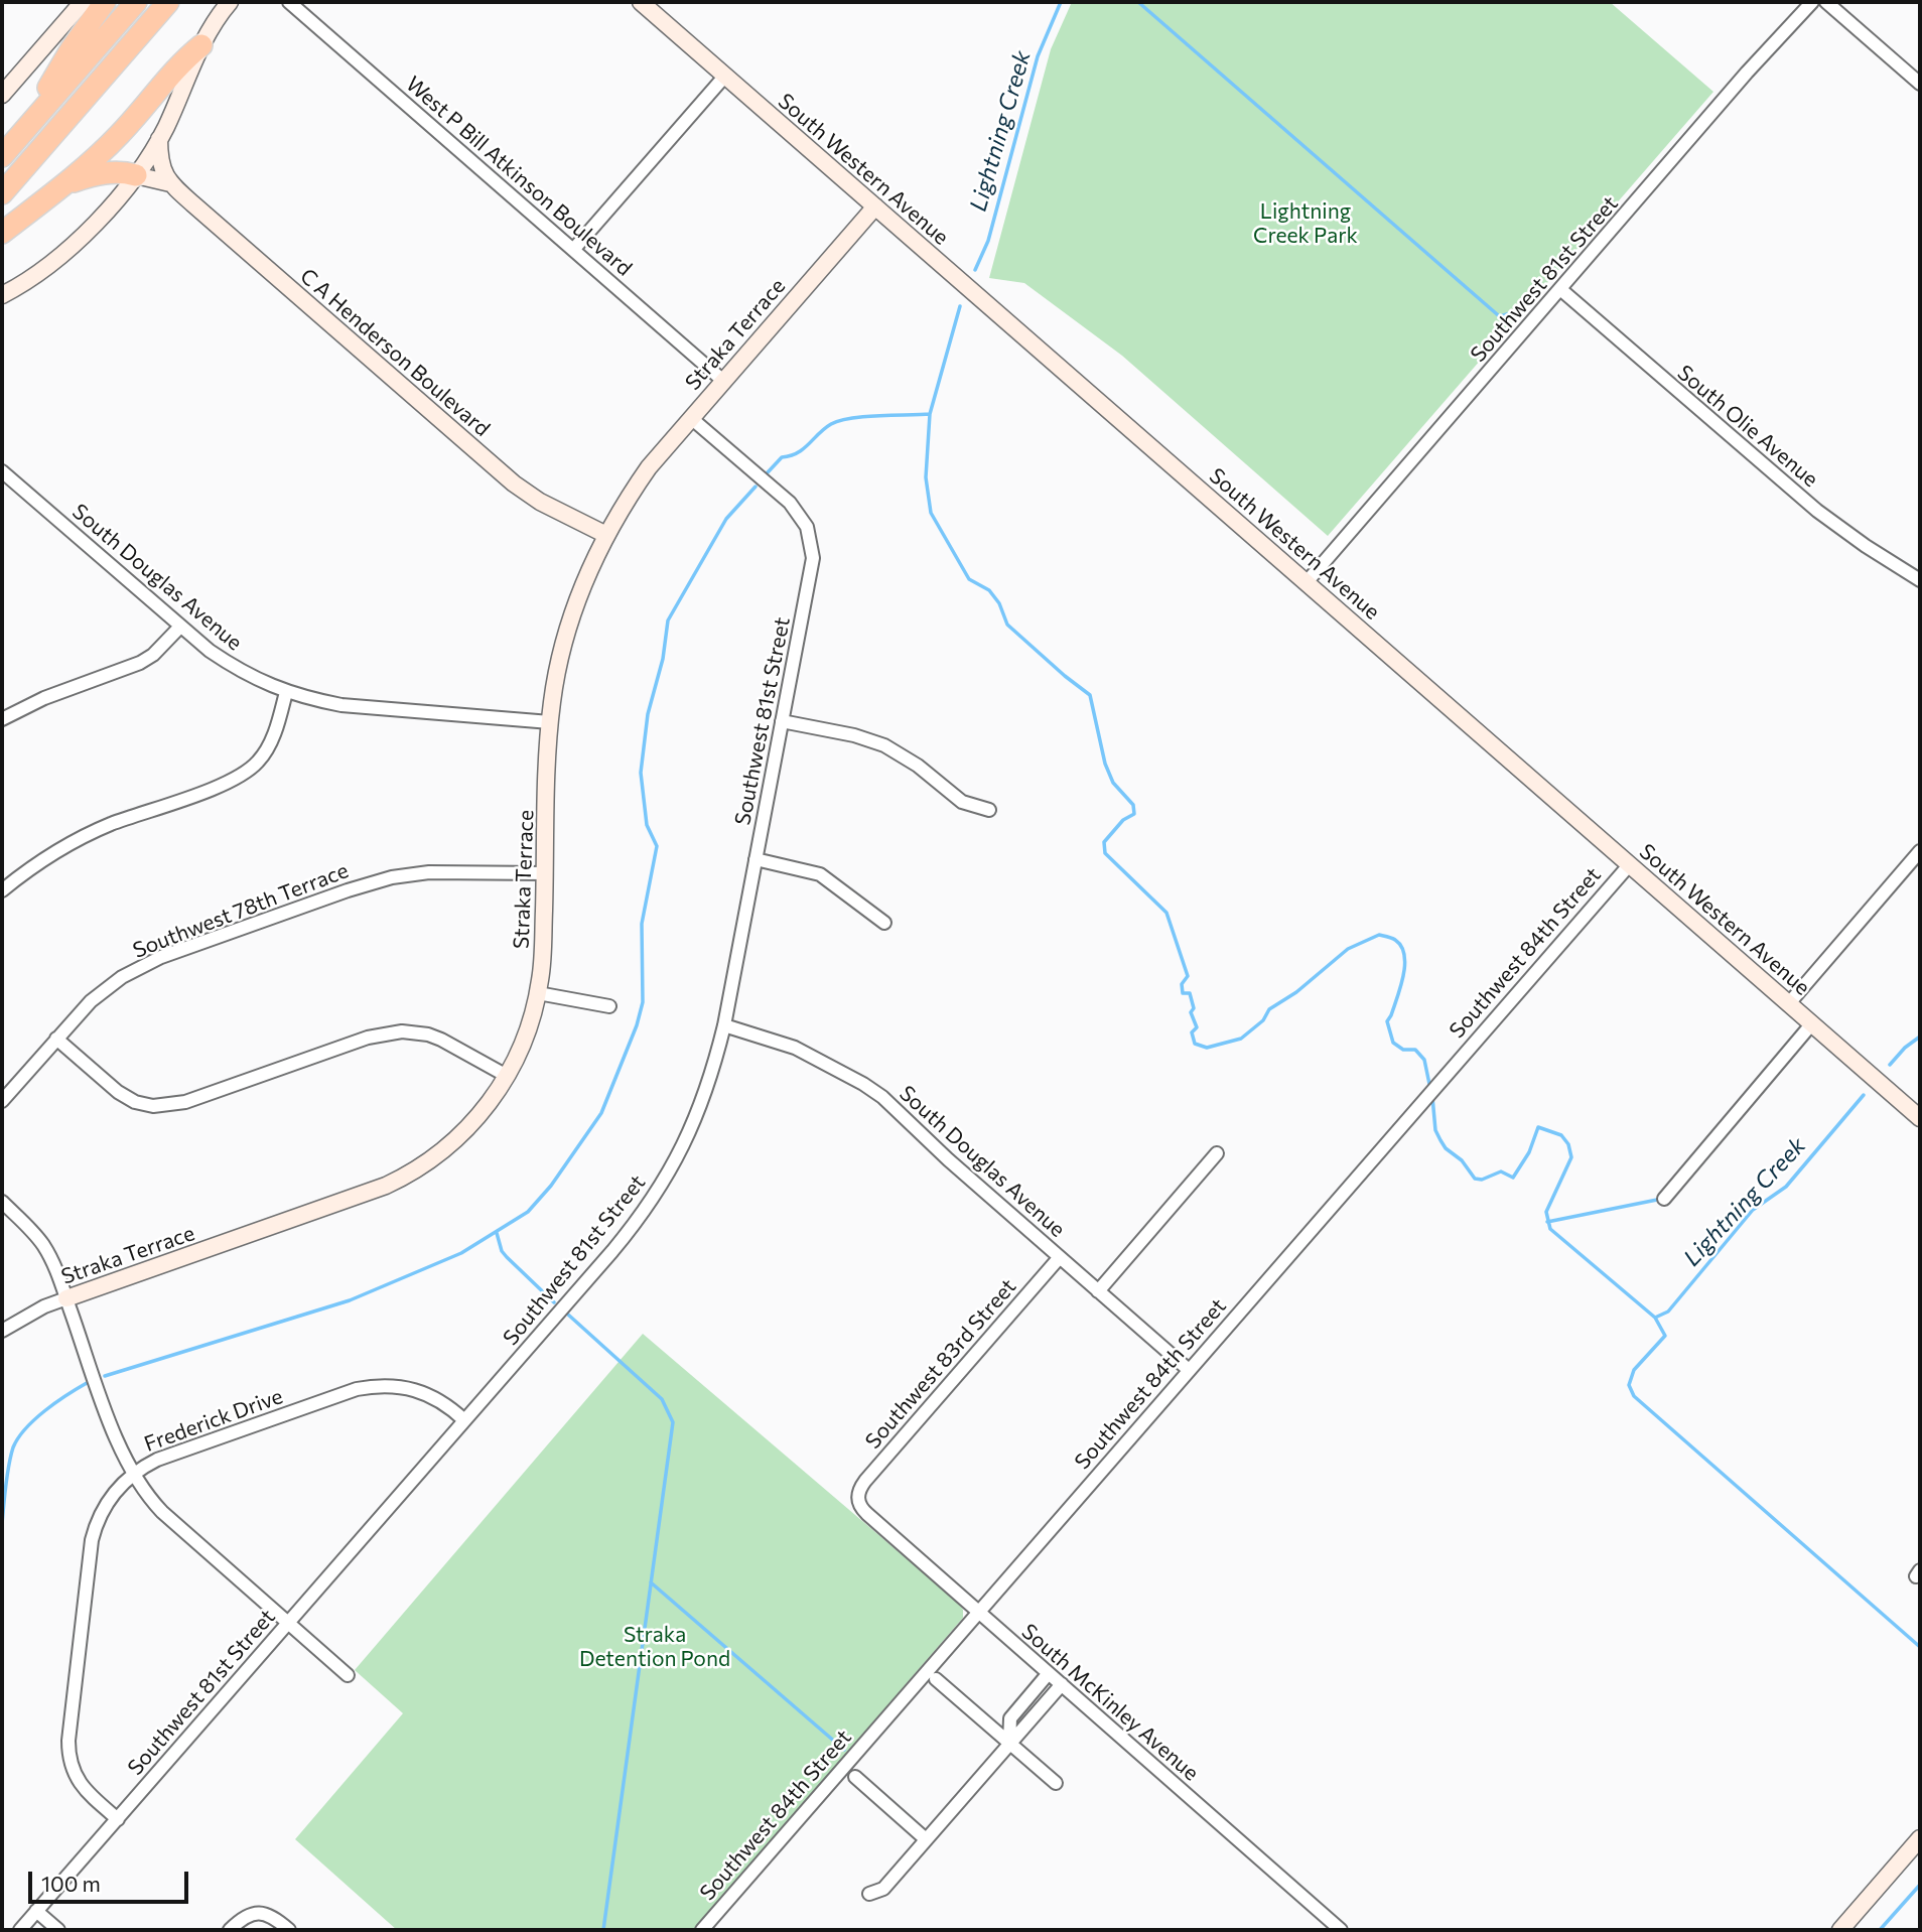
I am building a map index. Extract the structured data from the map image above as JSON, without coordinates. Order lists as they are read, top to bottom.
{
  "streets": {
    "main road": ["South Western Avenue", "Straka Terrace", "C A Henderson Boulevard"],
    "street": [
      "West P Bill Atkinson Boulevard",
      "Southwest 81st Street",
      "South Olie Avenue",
      "South Douglas Avenue",
      "Southwest 78th Terrace",
      "Southwest 84th Street",
      "Southwest 83rd Street",
      "Frederick Drive",
      "South McKinley Avenue"
    ]
  },
  "crossings": [
    ["South Western Avenue", "Southwest 81st Street"],
    ["South Western Avenue", "Straka Terrace"],
    ["South Western Avenue", "Southwest 84th Street"],
    ["West P Bill Atkinson Boulevard", "Straka Terrace"],
    ["Southwest 81st Street", "Straka Terrace"],
    ["Southwest 81st Street", "South Olie Avenue"],
    ["Southwest 81st Street", "South Douglas Avenue"],
    ["Southwest 81st Street", "Frederick Drive"],
    ["Straka Terrace", "C A Henderson Boulevard"],
    ["Straka Terrace", "South Douglas Avenue"],
    ["Straka Terrace", "Southwest 78th Terrace"],
    ["South Douglas Avenue", "Southwest 84th Street"],
    ["South Douglas Avenue", "Southwest 83rd Street"],
    ["Southwest 84th Street", "South McKinley Avenue"],
    ["Southwest 83rd Street", "South McKinley Avenue"]
  ],
  "water": ["Lightning Creek"],
  "parks": ["Lightning Creek Park", "Straka Detention Pond"],
  "scale_bar": "100 m"
}
